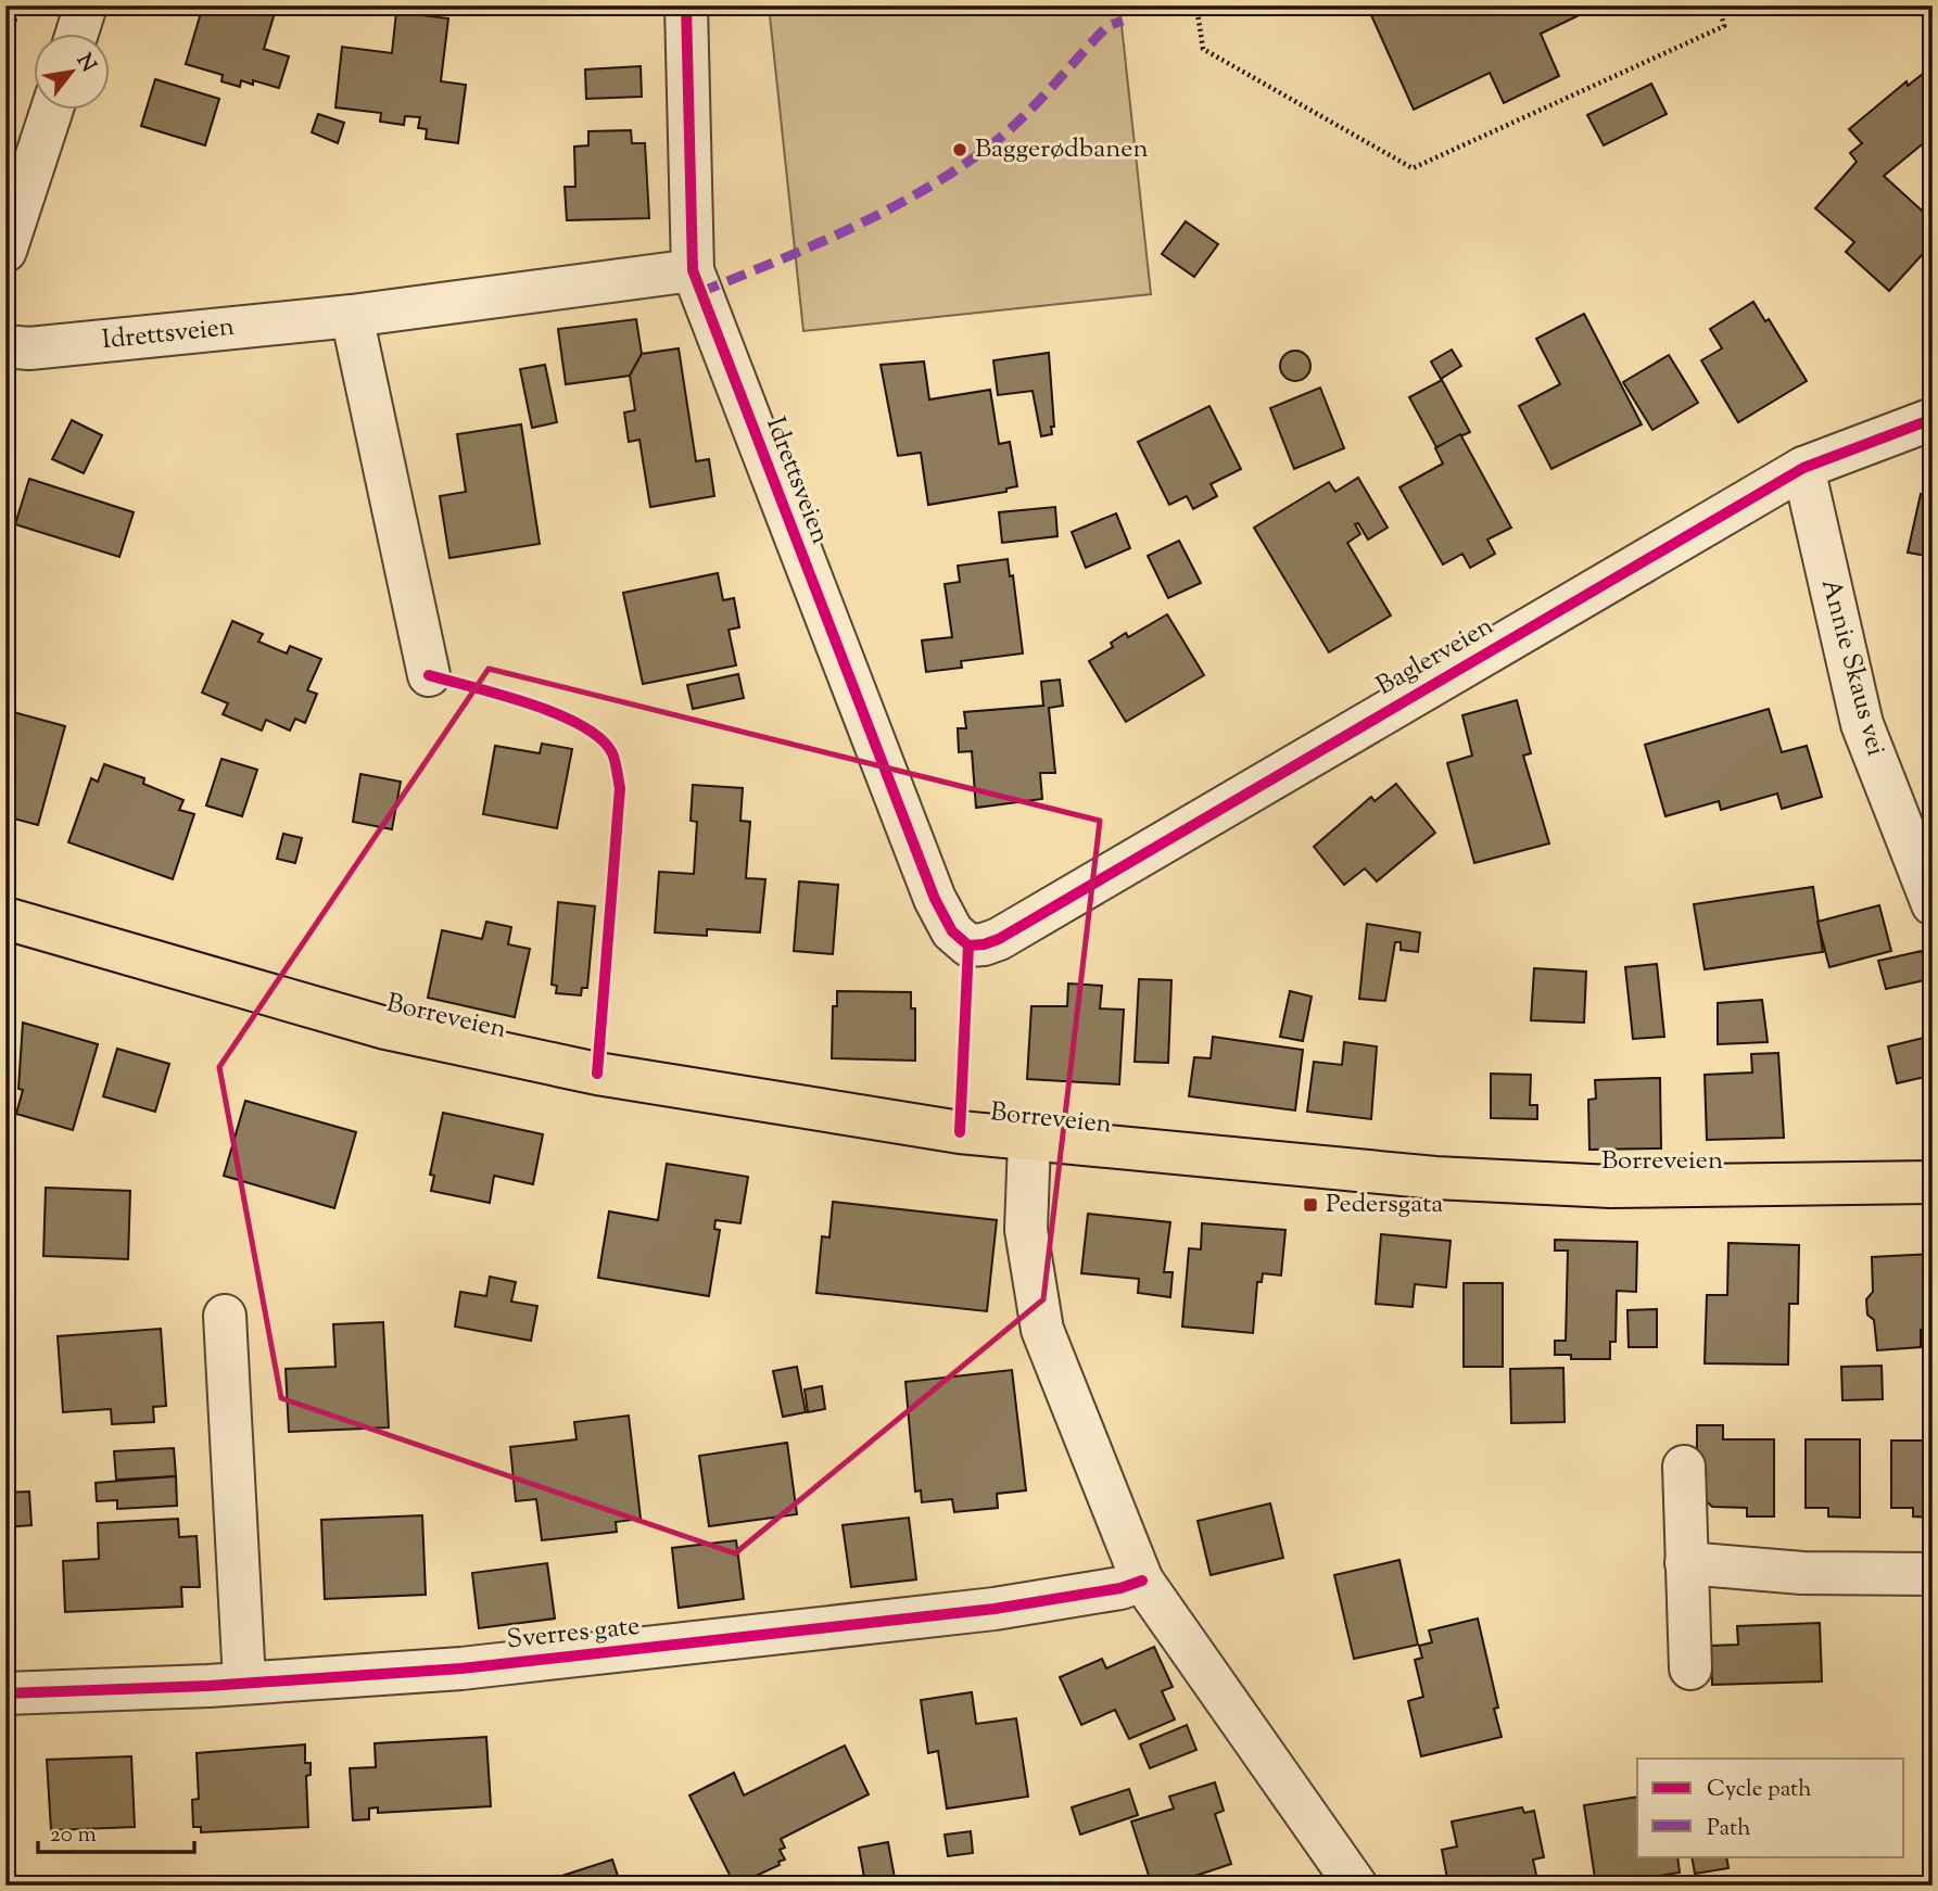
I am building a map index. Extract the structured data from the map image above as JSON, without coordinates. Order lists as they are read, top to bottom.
{
  "streets": {
    "main road": ["Borreveien"],
    "street": [
      "Idrettsveien",
      "Baglerveien",
      "Annie Skaus vei",
      "Sverres gate"
    ]
  },
  "crossings": [
    ["Idrettsveien", "Baglerveien"],
    ["Baglerveien", "Annie Skaus vei"]
  ],
  "places": {
    "other": ["Baggerødbanen"],
    "transit": ["Pedersgata"]
  },
  "legend": ["Cycle path", "Path"],
  "scale_bar": "20 m",
  "north": "top right"
}
